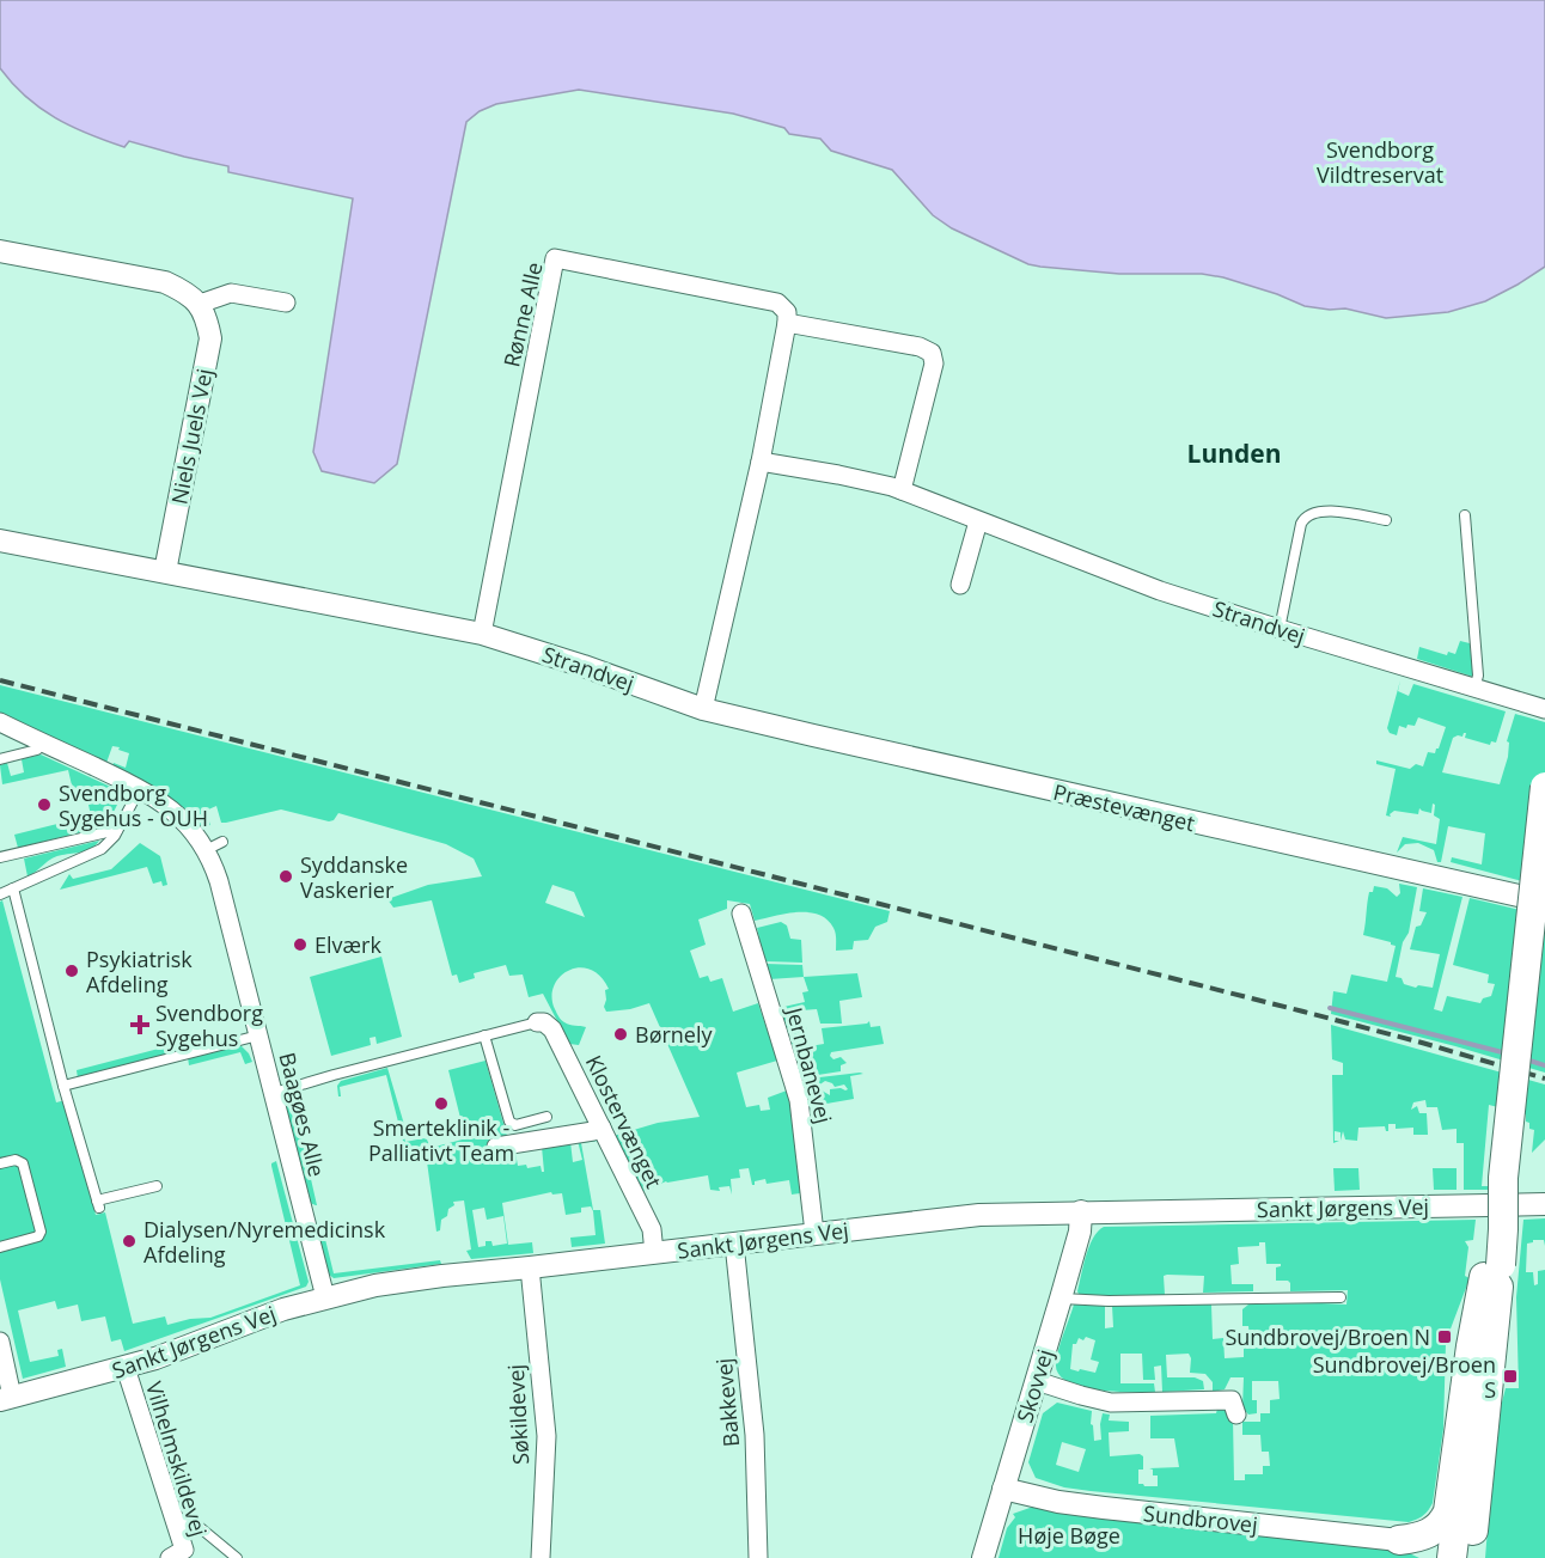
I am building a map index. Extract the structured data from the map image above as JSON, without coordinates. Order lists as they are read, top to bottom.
{
  "streets": {
    "street": [
      "Rønne Alle",
      "Niels Juels Vej",
      "Strandvej",
      "Præstevænget",
      "Jernbanevej",
      "Baagøes Alle",
      "Klostervænget",
      "Sankt Jørgens Vej",
      "Skovvej",
      "Bakkevej",
      "Søkildevej",
      "Vilhelmskildevej",
      "Sundbrovej"
    ]
  },
  "crossings": [
    ["Rønne Alle", "Strandvej"],
    ["Niels Juels Vej", "Strandvej"],
    ["Strandvej", "Præstevænget"],
    ["Jernbanevej", "Sankt Jørgens Vej"],
    ["Baagøes Alle", "Sankt Jørgens Vej"],
    ["Klostervænget", "Sankt Jørgens Vej"],
    ["Sankt Jørgens Vej", "Skovvej"],
    ["Sankt Jørgens Vej", "Bakkevej"],
    ["Sankt Jørgens Vej", "Søkildevej"],
    ["Sankt Jørgens Vej", "Vilhelmskildevej"],
    ["Skovvej", "Sundbrovej"]
  ],
  "districts": ["Lunden"],
  "parks": ["Svendborg Vildtreservat", "Høje Bøge"],
  "places": {
    "other": [
      "Svendborg Sygehus - OUH",
      "Syddanske Vaskerier",
      "Elværk",
      "Psykiatrisk Afdeling",
      "Børnely",
      "Smerteklinik - Palliativt Team",
      "Dialysen/Nyremedicinsk Afdeling"
    ],
    "health": ["Svendborg Sygehus"],
    "transit": ["Sundbrovej/Broen N", "Sundbrovej/Broen S"]
  }
}
